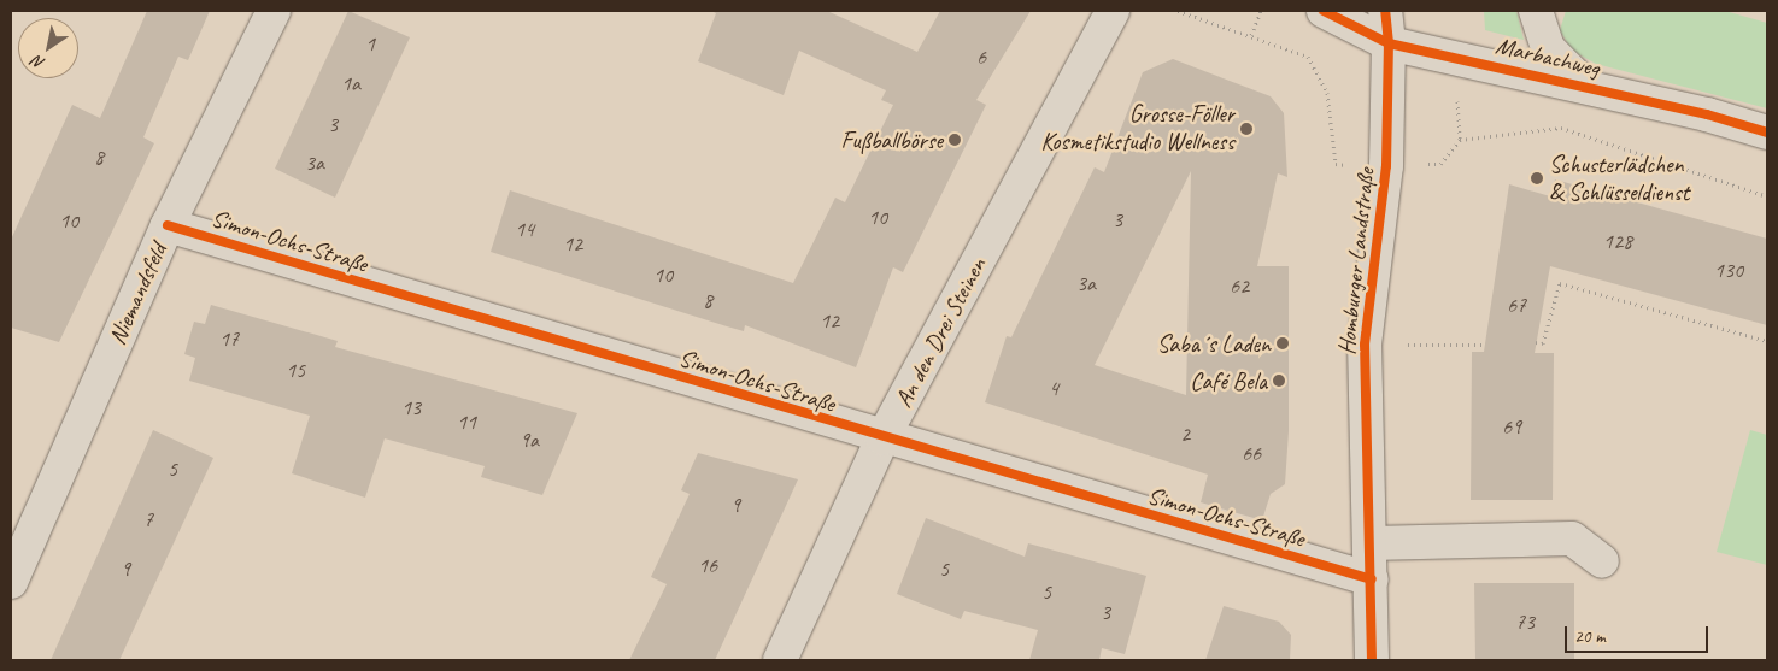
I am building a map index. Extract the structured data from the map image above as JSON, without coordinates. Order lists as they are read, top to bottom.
{
  "streets": {
    "street": [
      "Marbachweg",
      "Simon-Ochs-Straße",
      "Homburger Landstraße",
      "Niemandsfeld",
      "An den Drei Steinen"
    ]
  },
  "crossings": [
    ["Marbachweg", "Homburger Landstraße"],
    ["Simon-Ochs-Straße", "Homburger Landstraße"],
    ["Simon-Ochs-Straße", "Niemandsfeld"],
    ["Simon-Ochs-Straße", "An den Drei Steinen"]
  ],
  "places": [
    "Grosse-Föller Kosmetikstudio Wellness",
    "Fußballbörse",
    "Schusterlädchen & Schlüsseldienst",
    "Saba´s Laden",
    "Café Bela"
  ],
  "house_numbers": [
    "1",
    "6",
    "1a",
    "3",
    "8",
    "3a",
    "10",
    "3",
    "10",
    "14",
    "128",
    "12",
    "130",
    "10",
    "3a",
    "62",
    "8",
    "67",
    "12",
    "17",
    "15",
    "4",
    "13",
    "11",
    "69",
    "2",
    "9a",
    "66",
    "5",
    "9",
    "7",
    "16",
    "9",
    "5",
    "5",
    "3",
    "73"
  ],
  "scale_bar": "20 m",
  "north": "bottom left"
}
